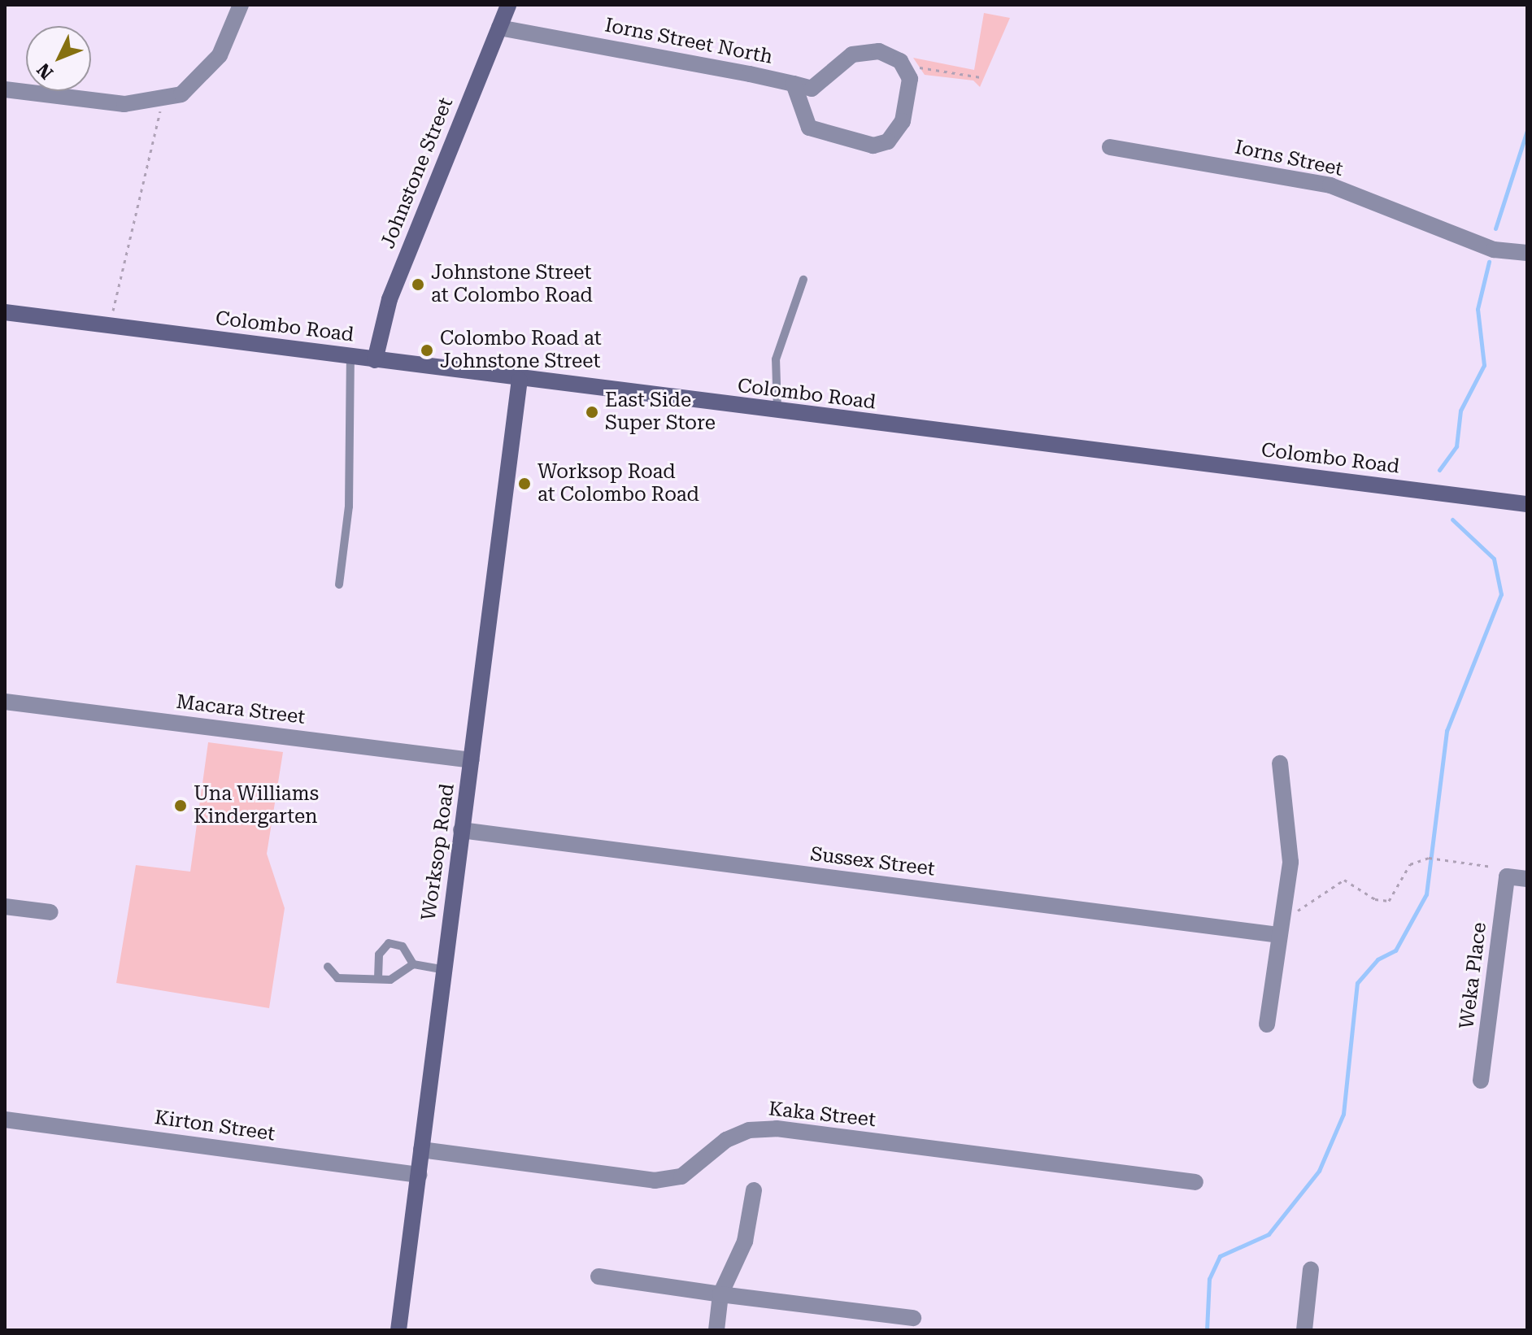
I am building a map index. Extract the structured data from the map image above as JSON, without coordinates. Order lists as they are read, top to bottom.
{
  "streets": {
    "street": [
      "Iorns Street North",
      "Iorns Street",
      "Johnstone Street",
      "Colombo Road",
      "Macara Street",
      "Worksop Road",
      "Sussex Street",
      "Weka Place",
      "Kaka Street",
      "Kirton Street"
    ]
  },
  "crossings": [
    ["Iorns Street North", "Johnstone Street"],
    ["Johnstone Street", "Colombo Road"],
    ["Colombo Road", "Worksop Road"],
    ["Macara Street", "Worksop Road"],
    ["Worksop Road", "Sussex Street"],
    ["Worksop Road", "Kaka Street"],
    ["Worksop Road", "Kirton Street"]
  ],
  "places": [
    "Johnstone Street at Colombo Road",
    "Colombo Road at Johnstone Street",
    "East Side Super Store",
    "Worksop Road at Colombo Road",
    "Una Williams Kindergarten"
  ],
  "north": "bottom left"
}
